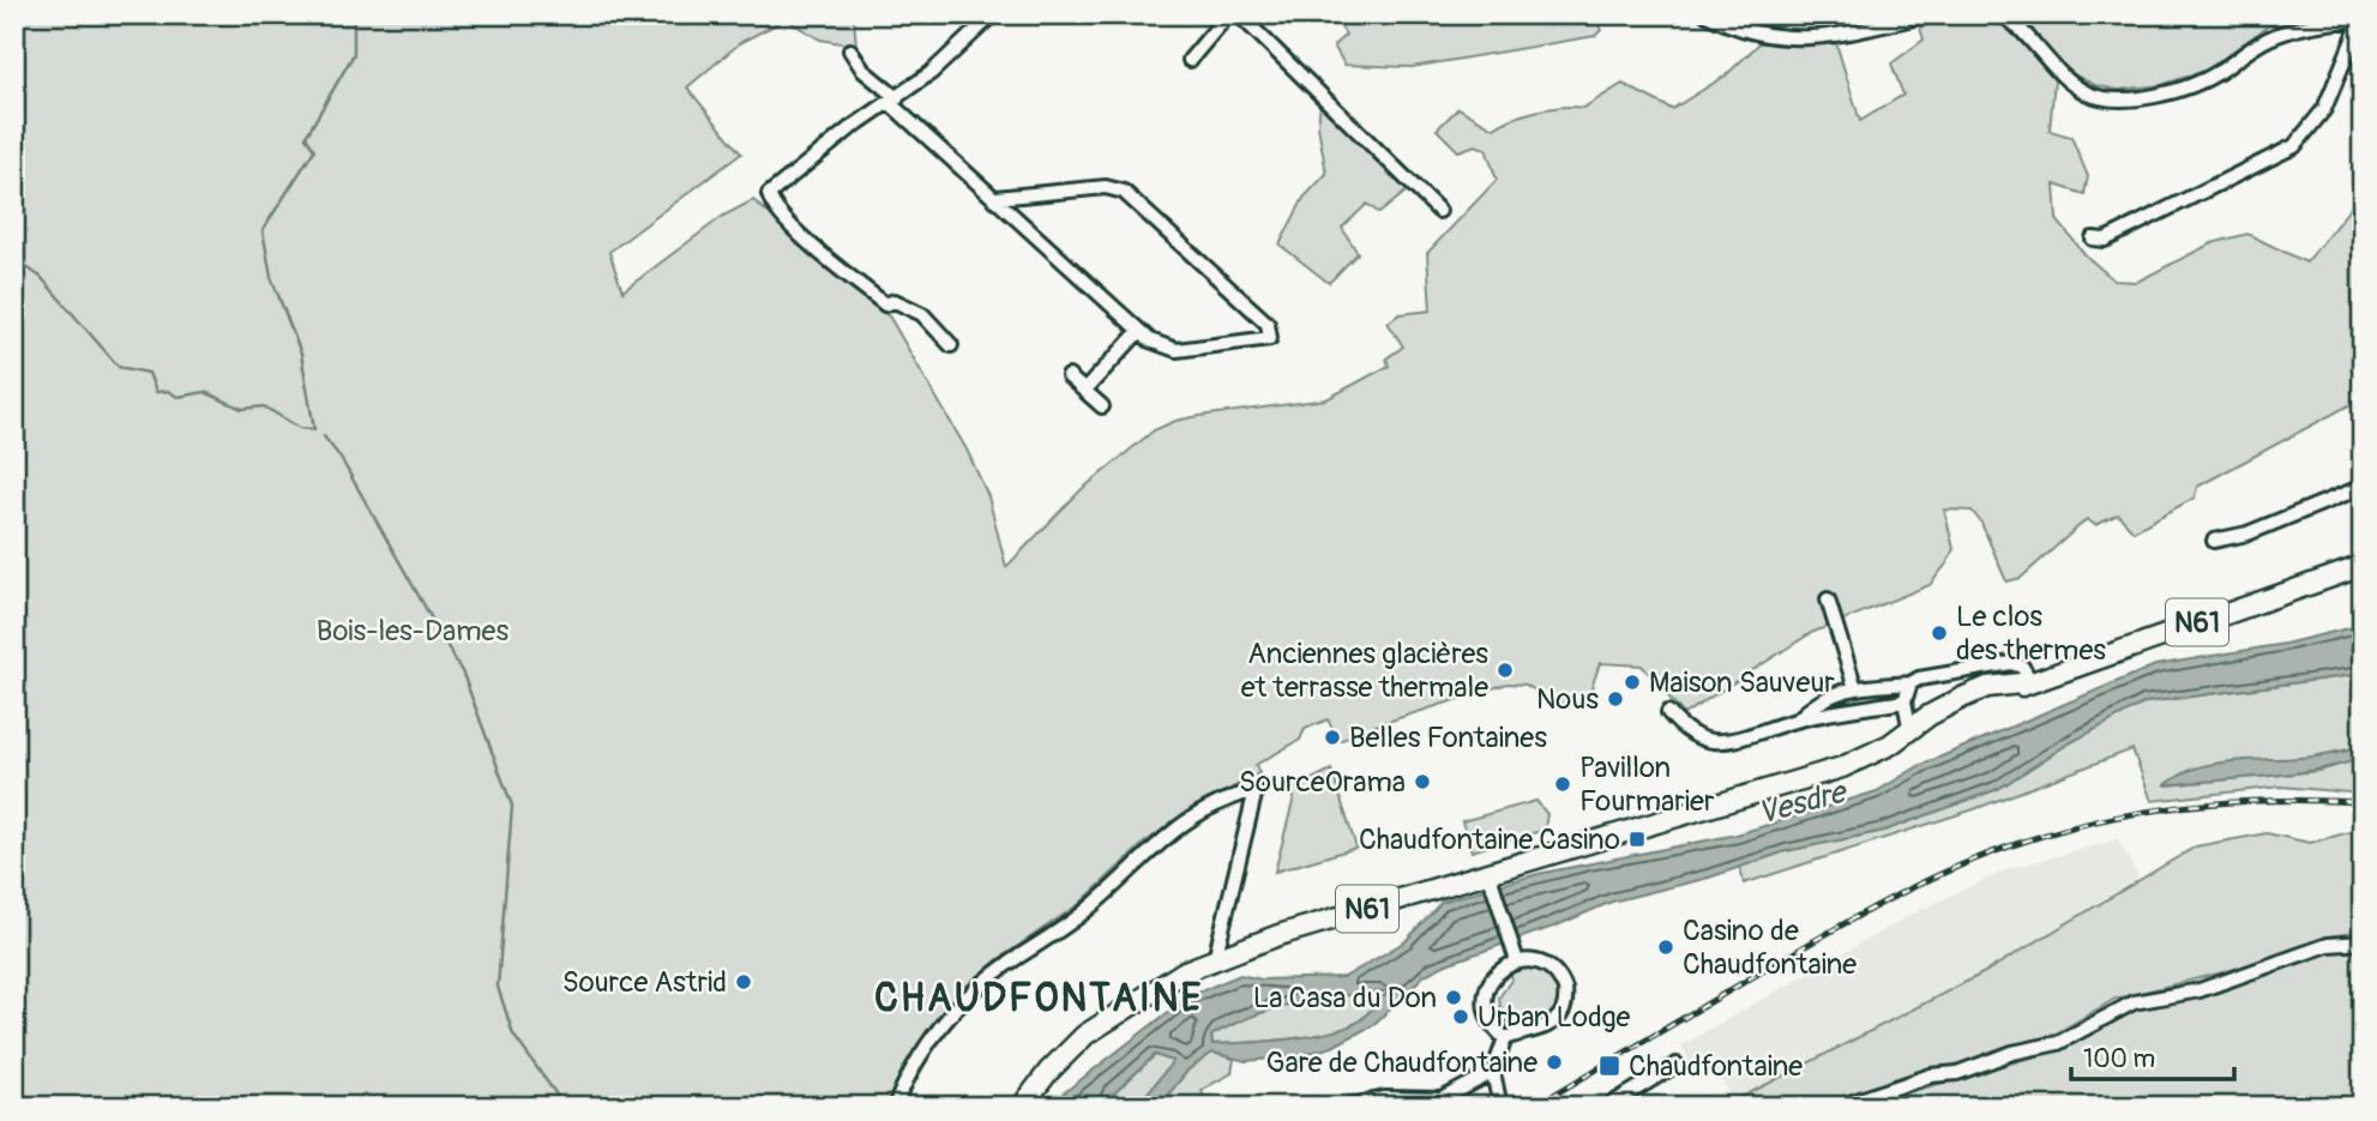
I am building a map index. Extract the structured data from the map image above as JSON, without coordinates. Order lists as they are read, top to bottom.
{
  "streets": {
    "main road": ["N61"]
  },
  "districts": ["CHAUDFONTAINE"],
  "water": ["Vesdre"],
  "parks": ["Bois-les-Dames"],
  "places": {
    "other": [
      "Le clos des thermes",
      "Anciennes glacières et terrasse thermale",
      "Maison Sauveur",
      "Nous",
      "Belles Fontaines",
      "SourceOrama",
      "Pavillon Fourmarier",
      "Casino de Chaudfontaine",
      "Source Astrid",
      "La Casa du Don",
      "Urban Lodge",
      "Gare de Chaudfontaine"
    ],
    "transit": ["Chaudfontaine Casino", "Chaudfontaine"]
  },
  "scale_bar": "100 m"
}
